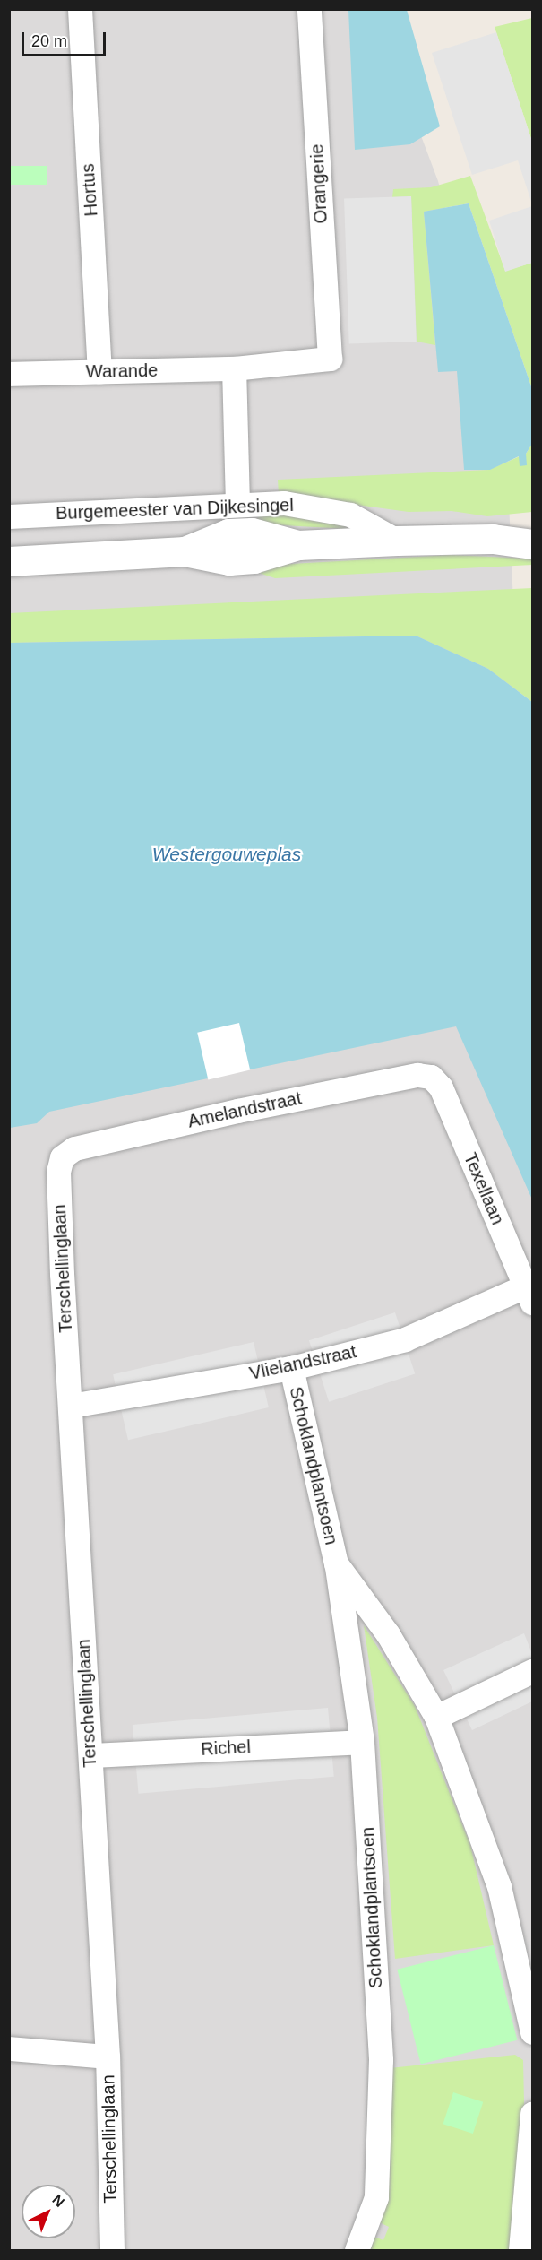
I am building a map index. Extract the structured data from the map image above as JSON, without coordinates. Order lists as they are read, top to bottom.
{
  "streets": {
    "street": [
      "Orangerie",
      "Hortus",
      "Warande",
      "Burgemeester van Dijkesingel",
      "Amelandstraat",
      "Texellaan",
      "Terschellinglaan",
      "Vlielandstraat",
      "Schoklandplantsoen",
      "Richel"
    ]
  },
  "crossings": [
    ["Orangerie", "Warande"],
    ["Hortus", "Warande"],
    ["Amelandstraat", "Texellaan"],
    ["Amelandstraat", "Terschellinglaan"],
    ["Texellaan", "Vlielandstraat"],
    ["Terschellinglaan", "Vlielandstraat"],
    ["Terschellinglaan", "Richel"],
    ["Vlielandstraat", "Schoklandplantsoen"],
    ["Schoklandplantsoen", "Richel"]
  ],
  "water": ["Westergouweplas"],
  "scale_bar": "20 m",
  "north": "top right"
}
